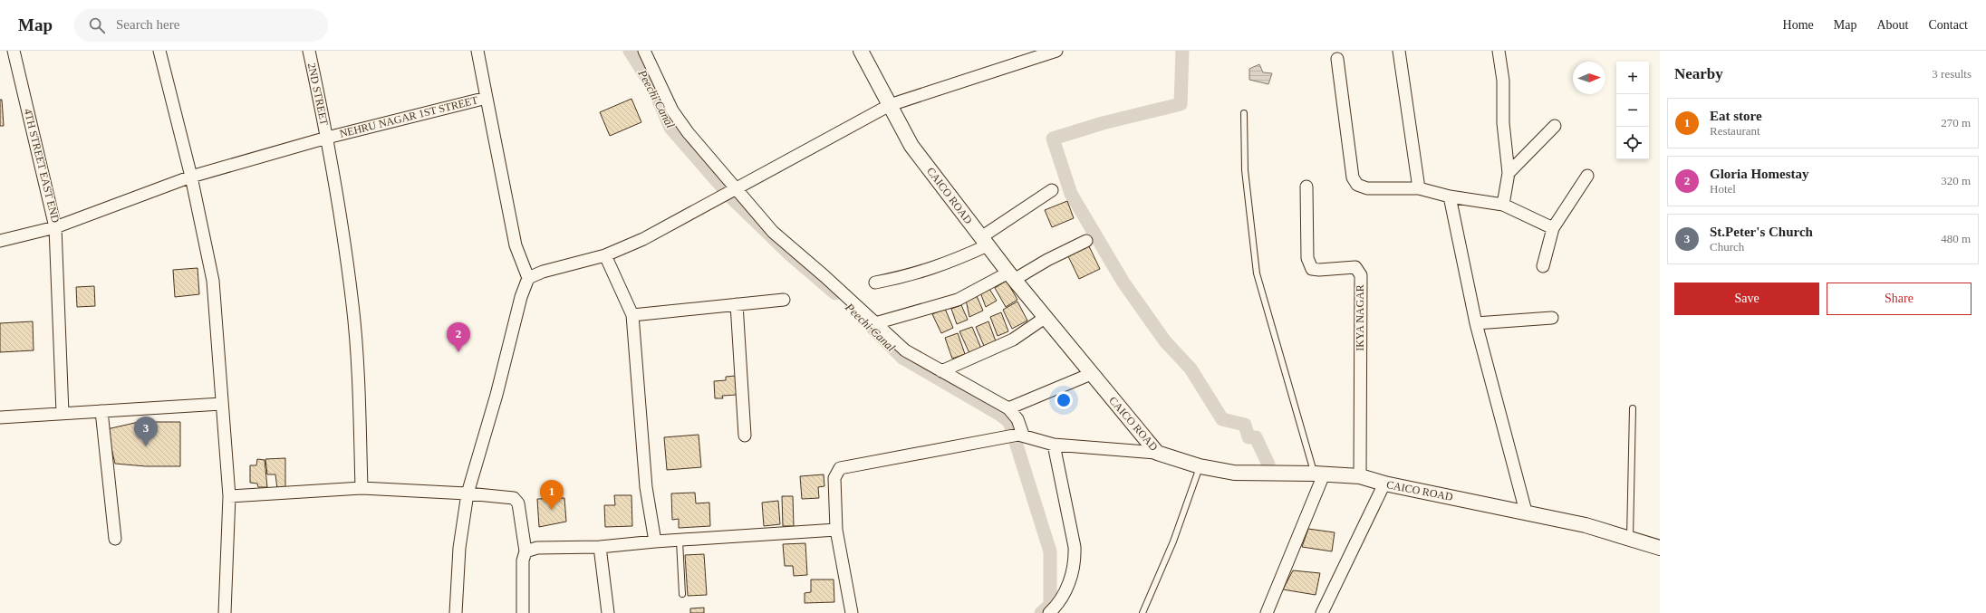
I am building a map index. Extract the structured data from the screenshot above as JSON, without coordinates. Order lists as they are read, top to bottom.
{
  "streets": {
    "street": [
      "2ND STREET",
      "NEHRU NAGAR 1ST STREET",
      "4TH STREET EAST END",
      "CAICO ROAD",
      "IKYA NAGAR"
    ]
  },
  "crossings": [
    ["2ND STREET", "NEHRU NAGAR 1ST STREET"],
    ["NEHRU NAGAR 1ST STREET", "4TH STREET EAST END"],
    ["CAICO ROAD", "IKYA NAGAR"]
  ],
  "water": ["Peechi Canal"],
  "north": "right",
  "page": {
    "header": "Map",
    "search": "Search here",
    "nav": [
      "Home",
      "Map",
      "About",
      "Contact"
    ],
    "heading": ["Nearby", "3 results"],
    "map_buttons": ["+", "−"],
    "list": [
      {
        "mark": "1",
        "name": "Eat store",
        "note": "Restaurant",
        "value": "270 m"
      },
      {
        "mark": "2",
        "name": "Gloria Homestay",
        "note": "Hotel",
        "value": "320 m"
      },
      {
        "mark": "3",
        "name": "St.Peter's Church",
        "note": "Church",
        "value": "480 m"
      }
    ],
    "buttons": ["Save", "Share"],
    "pins": ["2", "3", "1"]
  }
}
